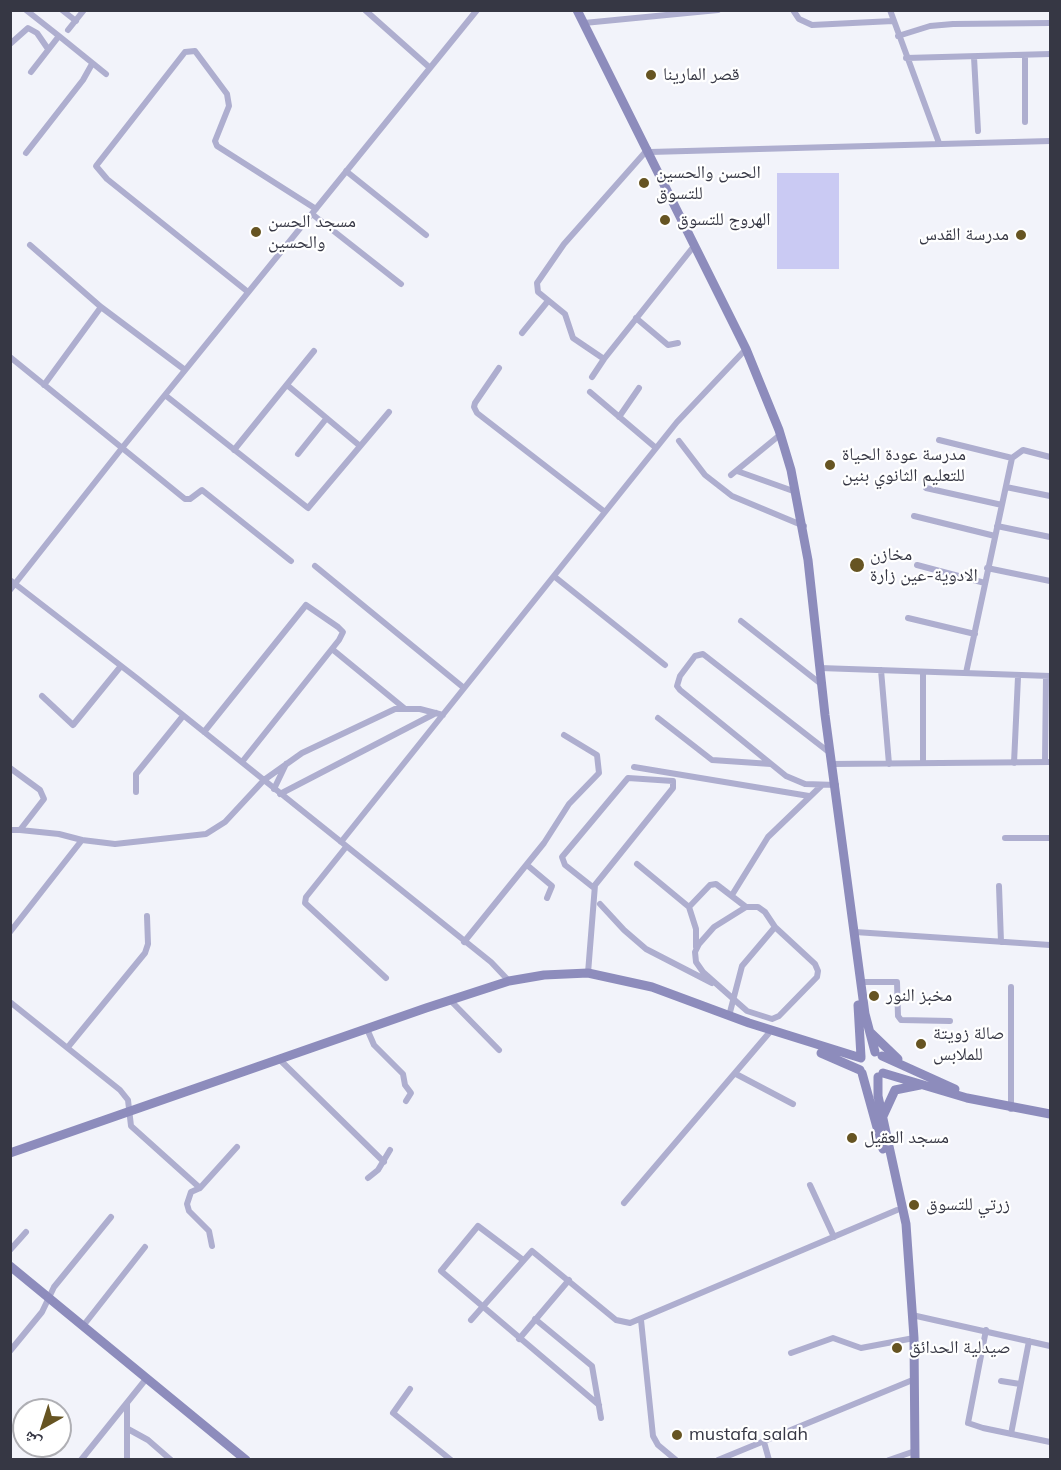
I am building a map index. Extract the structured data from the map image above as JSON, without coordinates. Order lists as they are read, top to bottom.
{
  "places": [
    "قصر المارينا",
    "الحسن والحسين للتسوق",
    "الهروج للتسوق",
    "مسجد الحسن والحسين",
    "مدرسة القدس",
    "مدرسة عودة الحياة للتعليم الثانوي بنين",
    "مخازن الادوية-عين زارة",
    "مخبز النور",
    "صالة زويتة للملابس",
    "مسجد العقيل",
    "زرتي للتسوق",
    "صيدلية الحدائق",
    "mustafa salah"
  ],
  "north": "bottom left"
}
